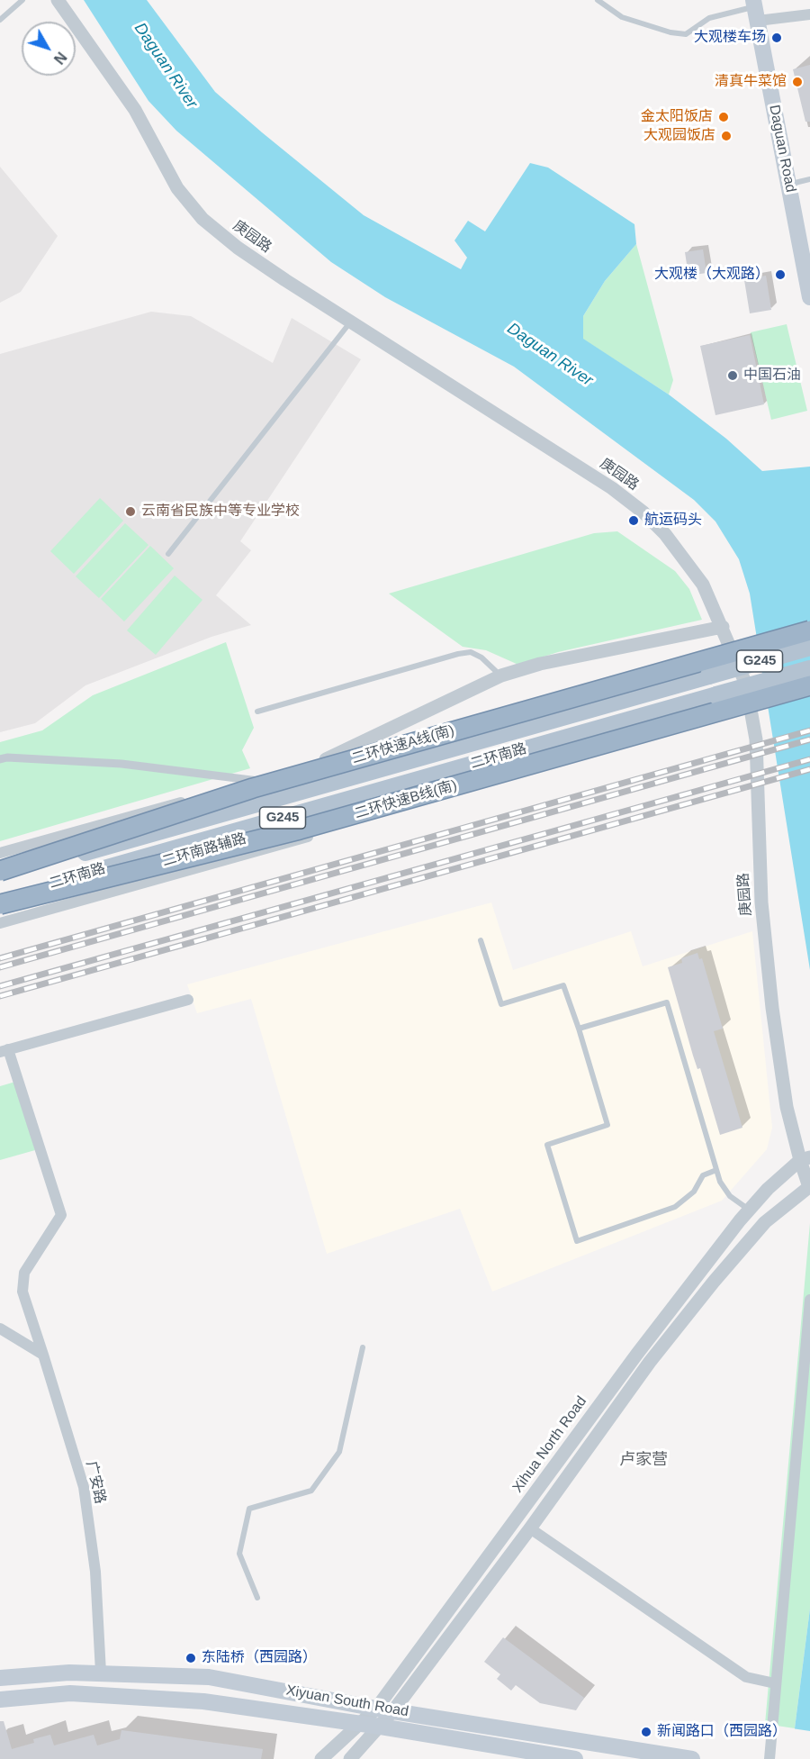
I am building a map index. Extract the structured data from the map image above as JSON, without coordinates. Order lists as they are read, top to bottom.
{
  "streets": {
    "highway": ["二环快速A线(南)", "二环快速B线(南)"],
    "main road": [
      "Daguan Road",
      "G245",
      "二环南路",
      "Xiyuan South Road"
    ],
    "street": [
      "庚园路",
      "二环南路辅路",
      "Xihua North Road",
      "广安路"
    ]
  },
  "crossings": [
    ["庚园路", "Xihua North Road"],
    ["二环南路", "二环南路辅路"],
    ["Xihua North Road", "Xiyuan South Road"],
    ["广安路", "Xiyuan South Road"]
  ],
  "districts": ["卢家营"],
  "water": ["Daguan River"],
  "places": [
    "大观楼车场",
    "清真牛菜馆",
    "金太阳饭店",
    "大观园饭店",
    "大观楼（大观路）",
    "中国石油",
    "云南省民族中等专业学校",
    "航运码头",
    "东陆桥（西园路）",
    "新闻路口（西园路）"
  ],
  "north": "bottom right"
}
